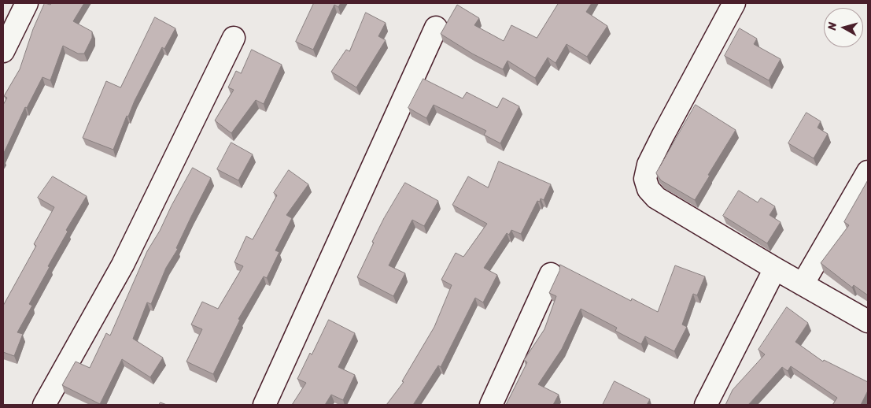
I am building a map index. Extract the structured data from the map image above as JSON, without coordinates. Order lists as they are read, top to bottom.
{
  "north": "left"
}
